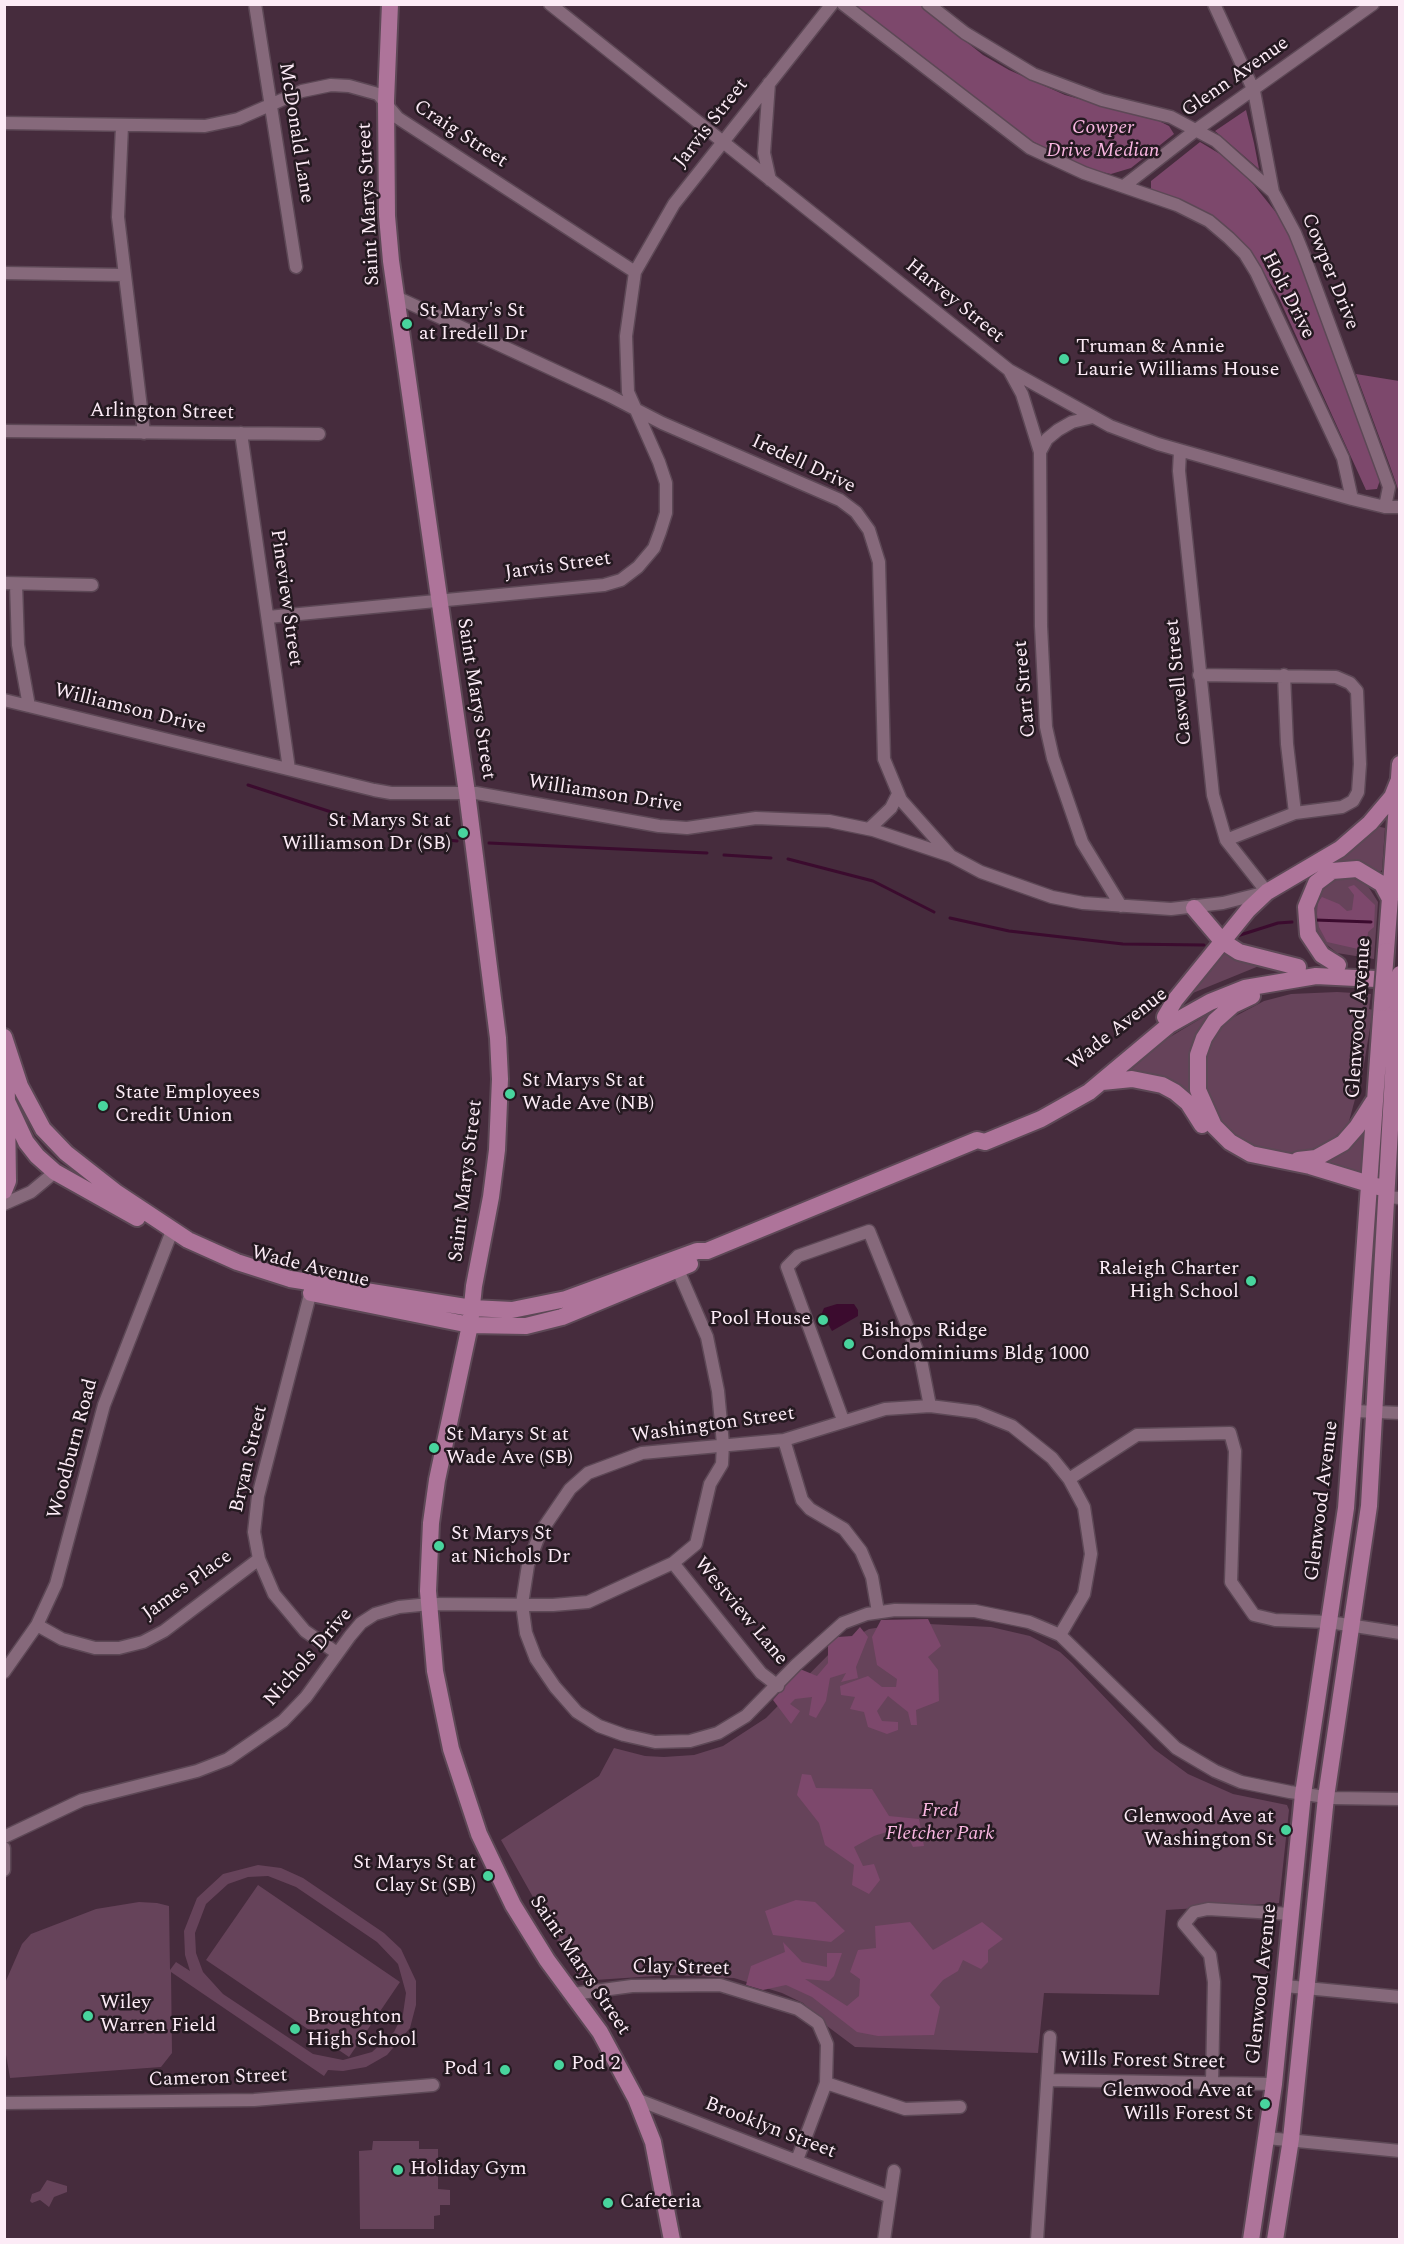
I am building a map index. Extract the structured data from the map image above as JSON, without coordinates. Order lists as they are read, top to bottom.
{
  "streets": {
    "main road": ["Saint Marys Street", "Glenwood Avenue", "Wade Avenue"],
    "street": [
      "Glenn Avenue",
      "Jarvis Street",
      "McDonald Lane",
      "Craig Street",
      "Cowper Drive",
      "Holt Drive",
      "Harvey Street",
      "Arlington Street",
      "Iredell Drive",
      "Pineview Street",
      "Caswell Street",
      "Carr Street",
      "Williamson Drive",
      "Washington Street",
      "Woodburn Road",
      "Bryan Street",
      "James Place",
      "Westview Lane",
      "Nichols Drive",
      "Clay Street",
      "Wills Forest Street",
      "Cameron Street",
      "Brooklyn Street"
    ]
  },
  "crossings": [
    ["Glenn Avenue", "Cowper Drive"],
    ["Glenn Avenue", "Holt Drive"],
    ["Jarvis Street", "Craig Street"],
    ["Jarvis Street", "Saint Marys Street"],
    ["Jarvis Street", "Harvey Street"],
    ["Jarvis Street", "Iredell Drive"],
    ["Jarvis Street", "Pineview Street"],
    ["McDonald Lane", "Craig Street"],
    ["Craig Street", "Saint Marys Street"],
    ["Saint Marys Street", "Iredell Drive"],
    ["Saint Marys Street", "Williamson Drive"],
    ["Saint Marys Street", "Wade Avenue"],
    ["Saint Marys Street", "Nichols Drive"],
    ["Saint Marys Street", "Clay Street"],
    ["Saint Marys Street", "Brooklyn Street"],
    ["Cowper Drive", "Harvey Street"],
    ["Holt Drive", "Harvey Street"],
    ["Harvey Street", "Caswell Street"],
    ["Harvey Street", "Carr Street"],
    ["Arlington Street", "Pineview Street"],
    ["Iredell Drive", "Williamson Drive"],
    ["Pineview Street", "Williamson Drive"],
    ["Caswell Street", "Williamson Drive"],
    ["Carr Street", "Williamson Drive"],
    ["Glenwood Avenue", "Washington Street"],
    ["Glenwood Avenue", "Wills Forest Street"],
    ["Wade Avenue", "Woodburn Road"],
    ["Wade Avenue", "Bryan Street"],
    ["Wade Avenue", "Nichols Drive"],
    ["Washington Street", "Westview Lane"],
    ["Washington Street", "Nichols Drive"],
    ["Woodburn Road", "James Place"],
    ["Bryan Street", "James Place"],
    ["Bryan Street", "Nichols Drive"],
    ["Westview Lane", "Nichols Drive"],
    ["Clay Street", "Brooklyn Street"]
  ],
  "parks": ["Cowper Drive Median", "Fred Fletcher Park"],
  "places": [
    "St Mary's St at Iredell Dr",
    "Truman & Annie Laurie Williams House",
    "St Marys St at Williamson Dr (SB)",
    "St Marys St at Wade Ave (NB)",
    "State Employees Credit Union",
    "Raleigh Charter High School",
    "Pool House",
    "Bishops Ridge Condominiums Bldg 1000",
    "St Marys St at Wade Ave (SB)",
    "St Marys St at Nichols Dr",
    "Glenwood Ave at Washington St",
    "St Marys St at Clay St (SB)",
    "Wiley Warren Field",
    "Broughton High School",
    "Pod 2",
    "Pod 1",
    "Glenwood Ave at Wills Forest St",
    "Holiday Gym",
    "Cafeteria"
  ]
}
